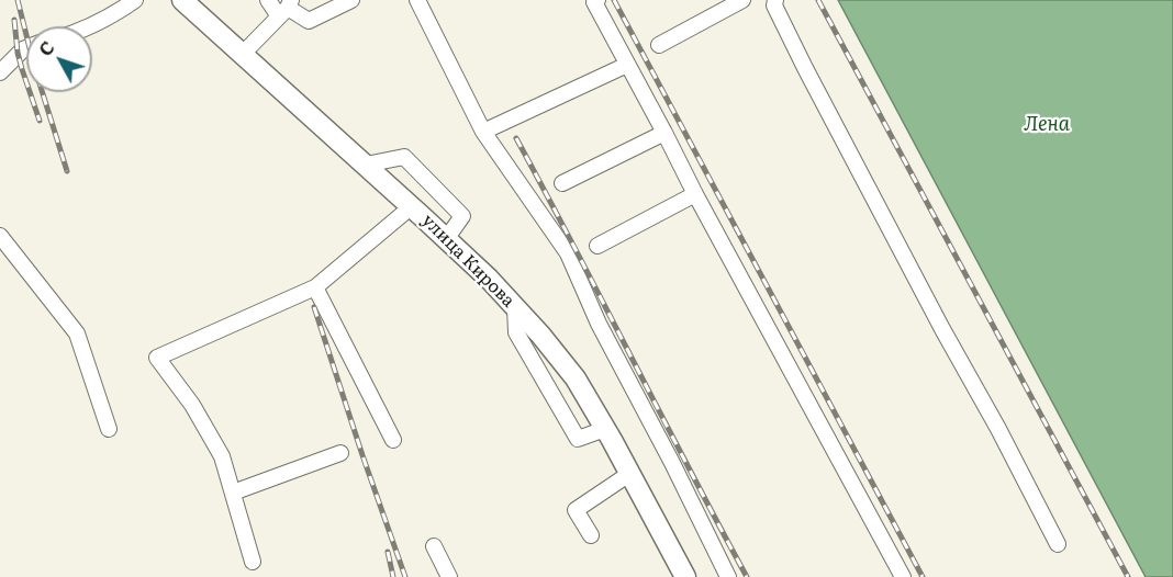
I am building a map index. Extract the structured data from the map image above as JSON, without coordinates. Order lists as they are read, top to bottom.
{
  "streets": {
    "main road": ["улица Кирова"]
  },
  "water": ["Лена"],
  "north": "top left"
}
